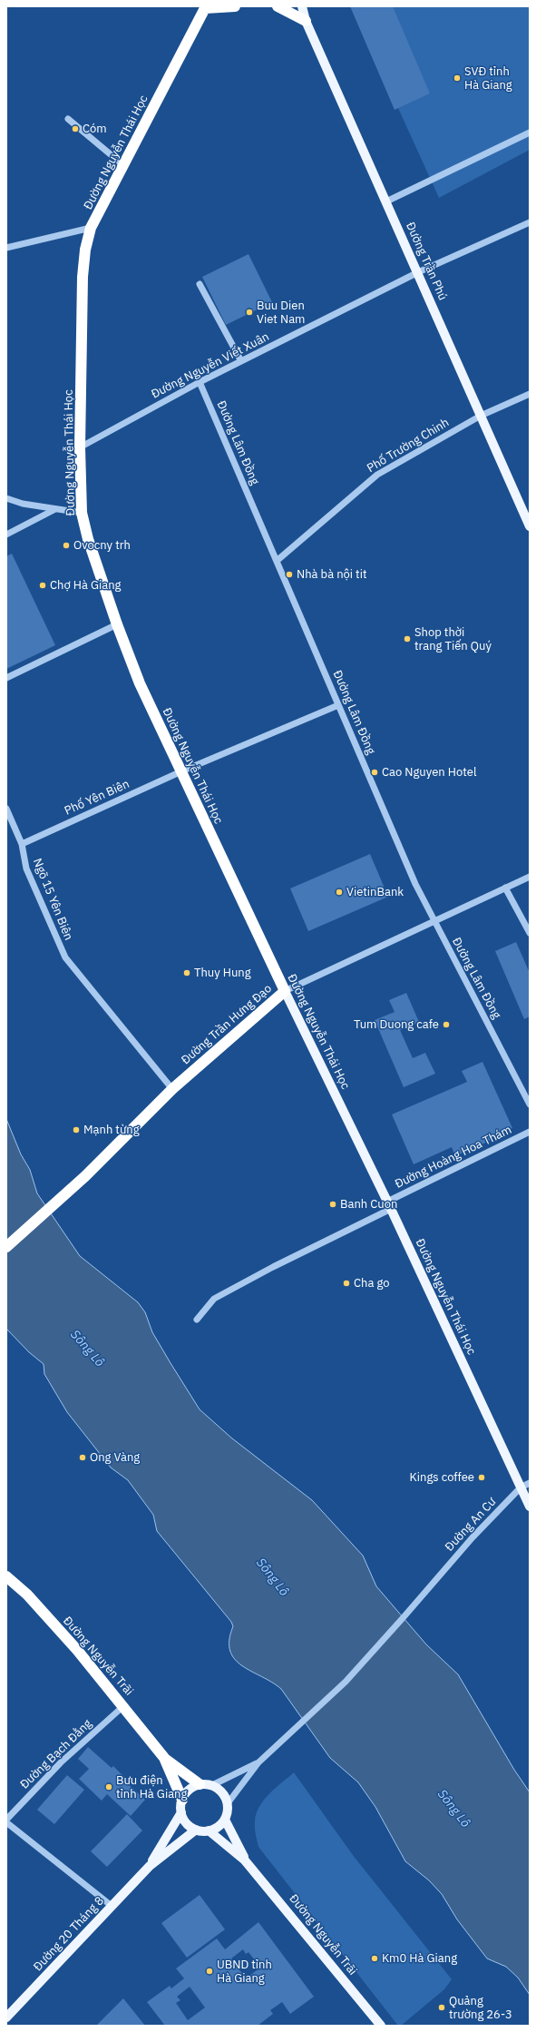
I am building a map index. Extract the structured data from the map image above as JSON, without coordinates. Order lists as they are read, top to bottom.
{
  "streets": {
    "highway": ["Đường Nguyễn Thái Học", "Đường Trần Hưng Đạo", "Đường Nguyễn Trãi"],
    "main road": ["Đường Trần Phú", "Đường 20 Tháng 8"],
    "street": [
      "Đường Nguyễn Viết Xuân",
      "Đường Lâm Đồng",
      "Phố Trường Chinh",
      "Phố Yên Biên",
      "Ngõ 15 Yên Biên",
      "Đường Hoàng Hoa Thám",
      "Đường An Cư",
      "Đường Bạch Đằng"
    ]
  },
  "crossings": [
    ["Đường Nguyễn Thái Học", "Đường Nguyễn Viết Xuân"],
    ["Đường Nguyễn Thái Học", "Phố Yên Biên"],
    ["Đường Nguyễn Thái Học", "Đường Trần Hưng Đạo"],
    ["Đường Nguyễn Thái Học", "Đường Hoàng Hoa Thám"],
    ["Đường Nguyễn Thái Học", "Đường An Cư"],
    ["Đường Trần Phú", "Đường Nguyễn Viết Xuân"],
    ["Đường Trần Phú", "Phố Trường Chinh"],
    ["Đường Nguyễn Viết Xuân", "Đường Lâm Đồng"],
    ["Đường Lâm Đồng", "Phố Trường Chinh"],
    ["Đường Lâm Đồng", "Phố Yên Biên"],
    ["Đường Lâm Đồng", "Đường Trần Hưng Đạo"],
    ["Phố Yên Biên", "Ngõ 15 Yên Biên"],
    ["Ngõ 15 Yên Biên", "Đường Trần Hưng Đạo"],
    ["Đường Nguyễn Trãi", "Đường Bạch Đằng"],
    ["Đường Nguyễn Trãi", "Đường 20 Tháng 8"]
  ],
  "water": ["Sông Lô"],
  "places": [
    "SVĐ tỉnh Hà Giang",
    "Cóm",
    "Buu Dien Viet Nam",
    "Ovocny trh",
    "Nhà bà nội tit",
    "Chợ Hà Giang",
    "Shop thời trang Tiến Quý",
    "Cao Nguyen Hotel",
    "VietinBank",
    "Thuy Hung",
    "Tum Duong cafe",
    "Mạnh từng",
    "Banh Cuon",
    "Cha go",
    "Ong Vàng",
    "Kings coffee",
    "Bưu điện tỉnh Hà Giang",
    "Km0 Hà Giang",
    "UBND tỉnh Hà Giang",
    "Quảng trường 26-3"
  ]
}
